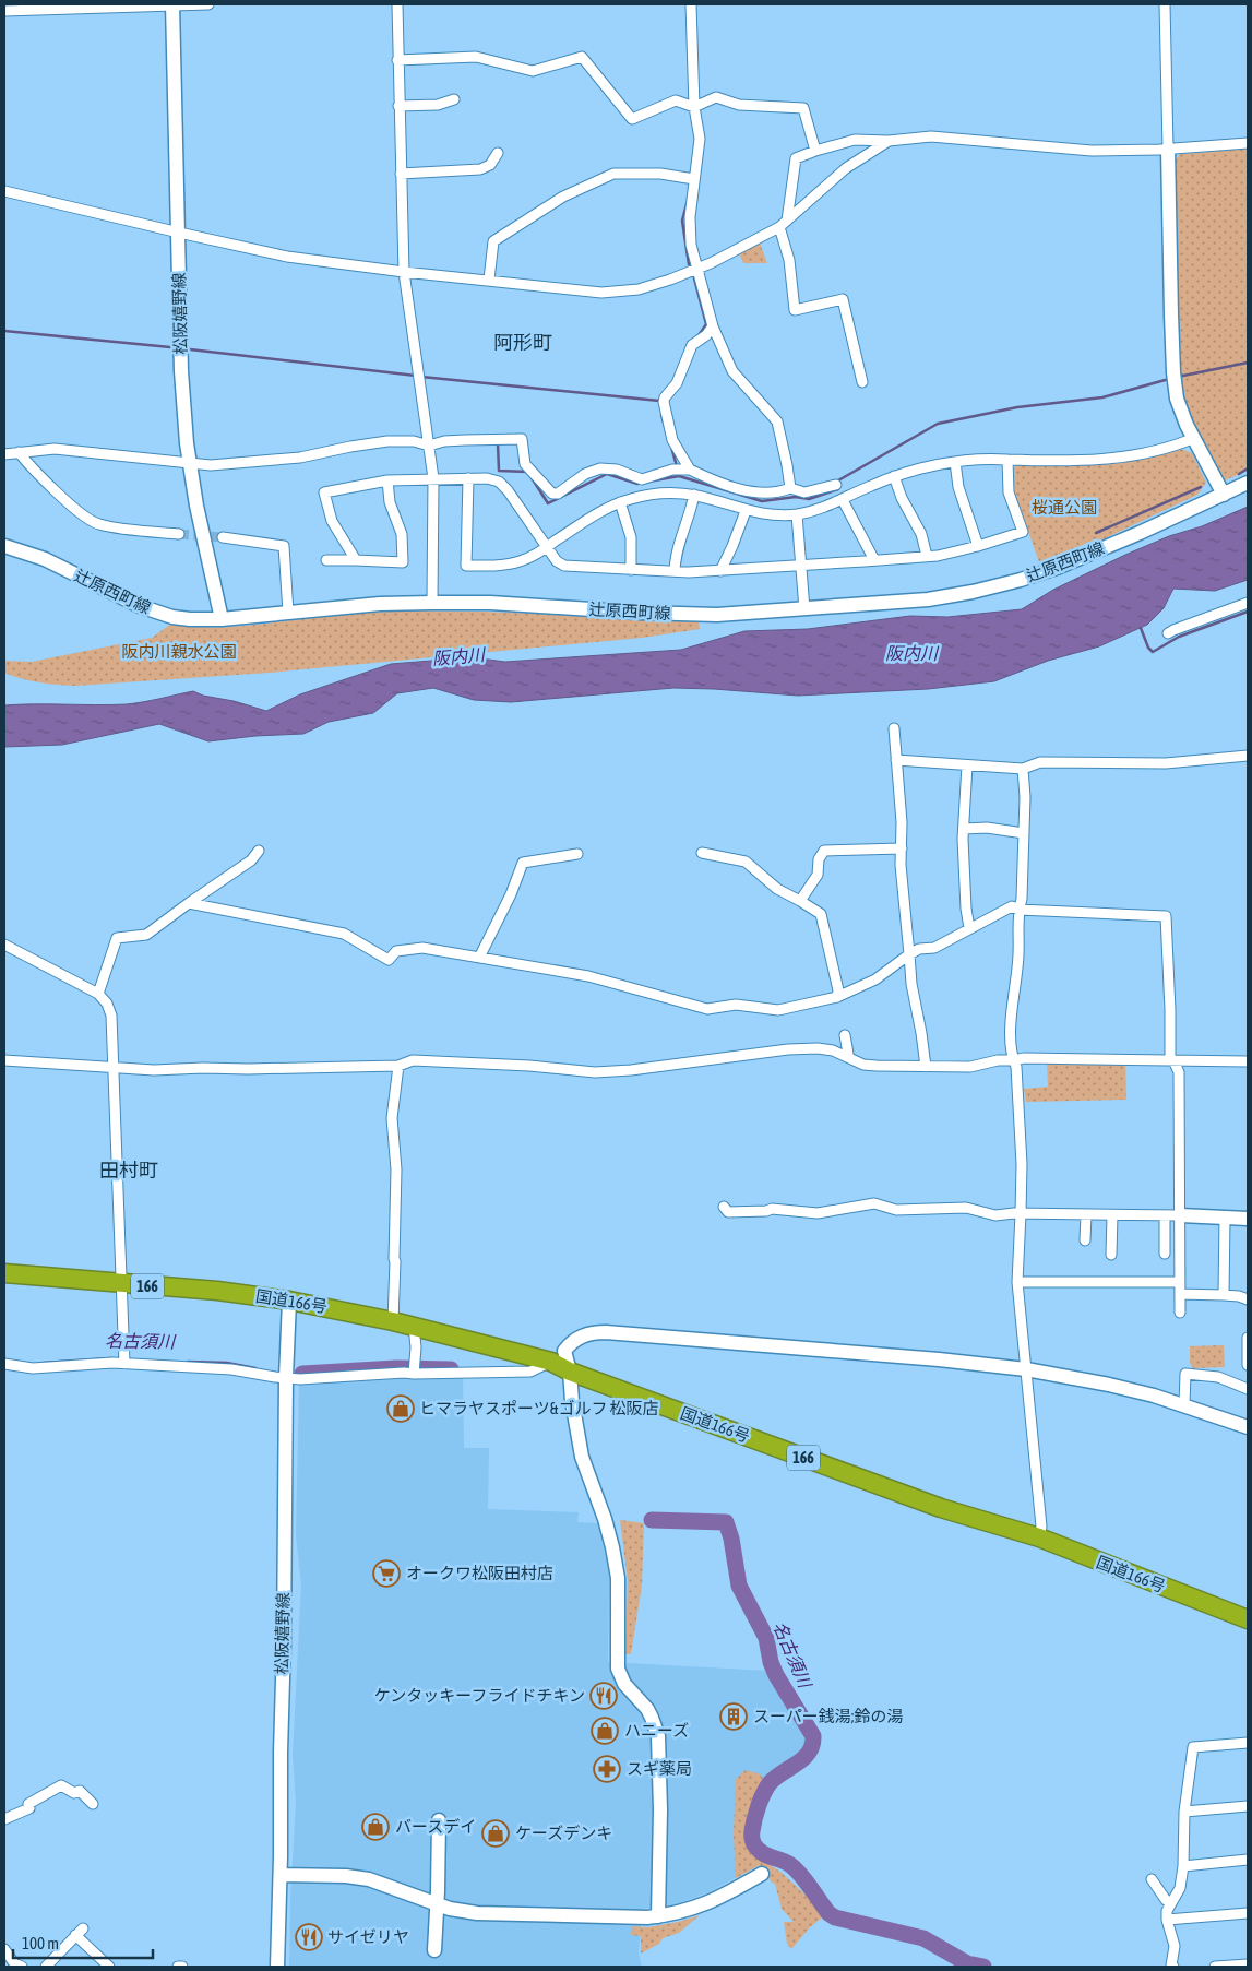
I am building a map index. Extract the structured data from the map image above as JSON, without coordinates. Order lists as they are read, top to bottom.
{
  "streets": {
    "highway": ["166", "国道166号"],
    "main road": ["松阪嬉野線", "辻原西町線"]
  },
  "crossings": [
    ["松阪嬉野線", "辻原西町線"],
    ["松阪嬉野線", "国道166号"]
  ],
  "districts": ["阿形町", "田村町"],
  "water": ["阪内川", "名古須川"],
  "parks": ["桜通公園", "阪内川親水公園"],
  "places": {
    "shop": [
      "ヒマラヤスポーツ&ゴルフ 松阪店",
      "ハニーズ",
      "バースデイ",
      "ケーズデンキ"
    ],
    "supermarket": ["オークワ松阪田村店"],
    "restaurant": ["ケンタッキーフライドチキン", "サイゼリヤ"],
    "building": ["スーパー銭湯;鈴の湯"],
    "pharmacy": ["スギ薬局"]
  },
  "scale_bar": "100 m"
}
